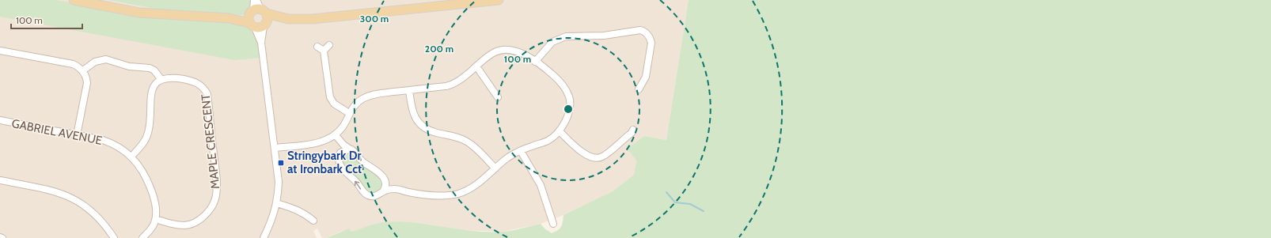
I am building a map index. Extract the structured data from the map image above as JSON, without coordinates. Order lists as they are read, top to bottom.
{
  "streets": {
    "street": ["GABRIEL AVENUE", "MAPLE CRESCENT"]
  },
  "crossings": [
    ["GABRIEL AVENUE", "MAPLE CRESCENT"]
  ],
  "places": {
    "transit": ["Stringybark Dr at Ironbark Cct"]
  },
  "scale_bar": "100 m",
  "rings": ["300 m", "200 m", "100 m"]
}
